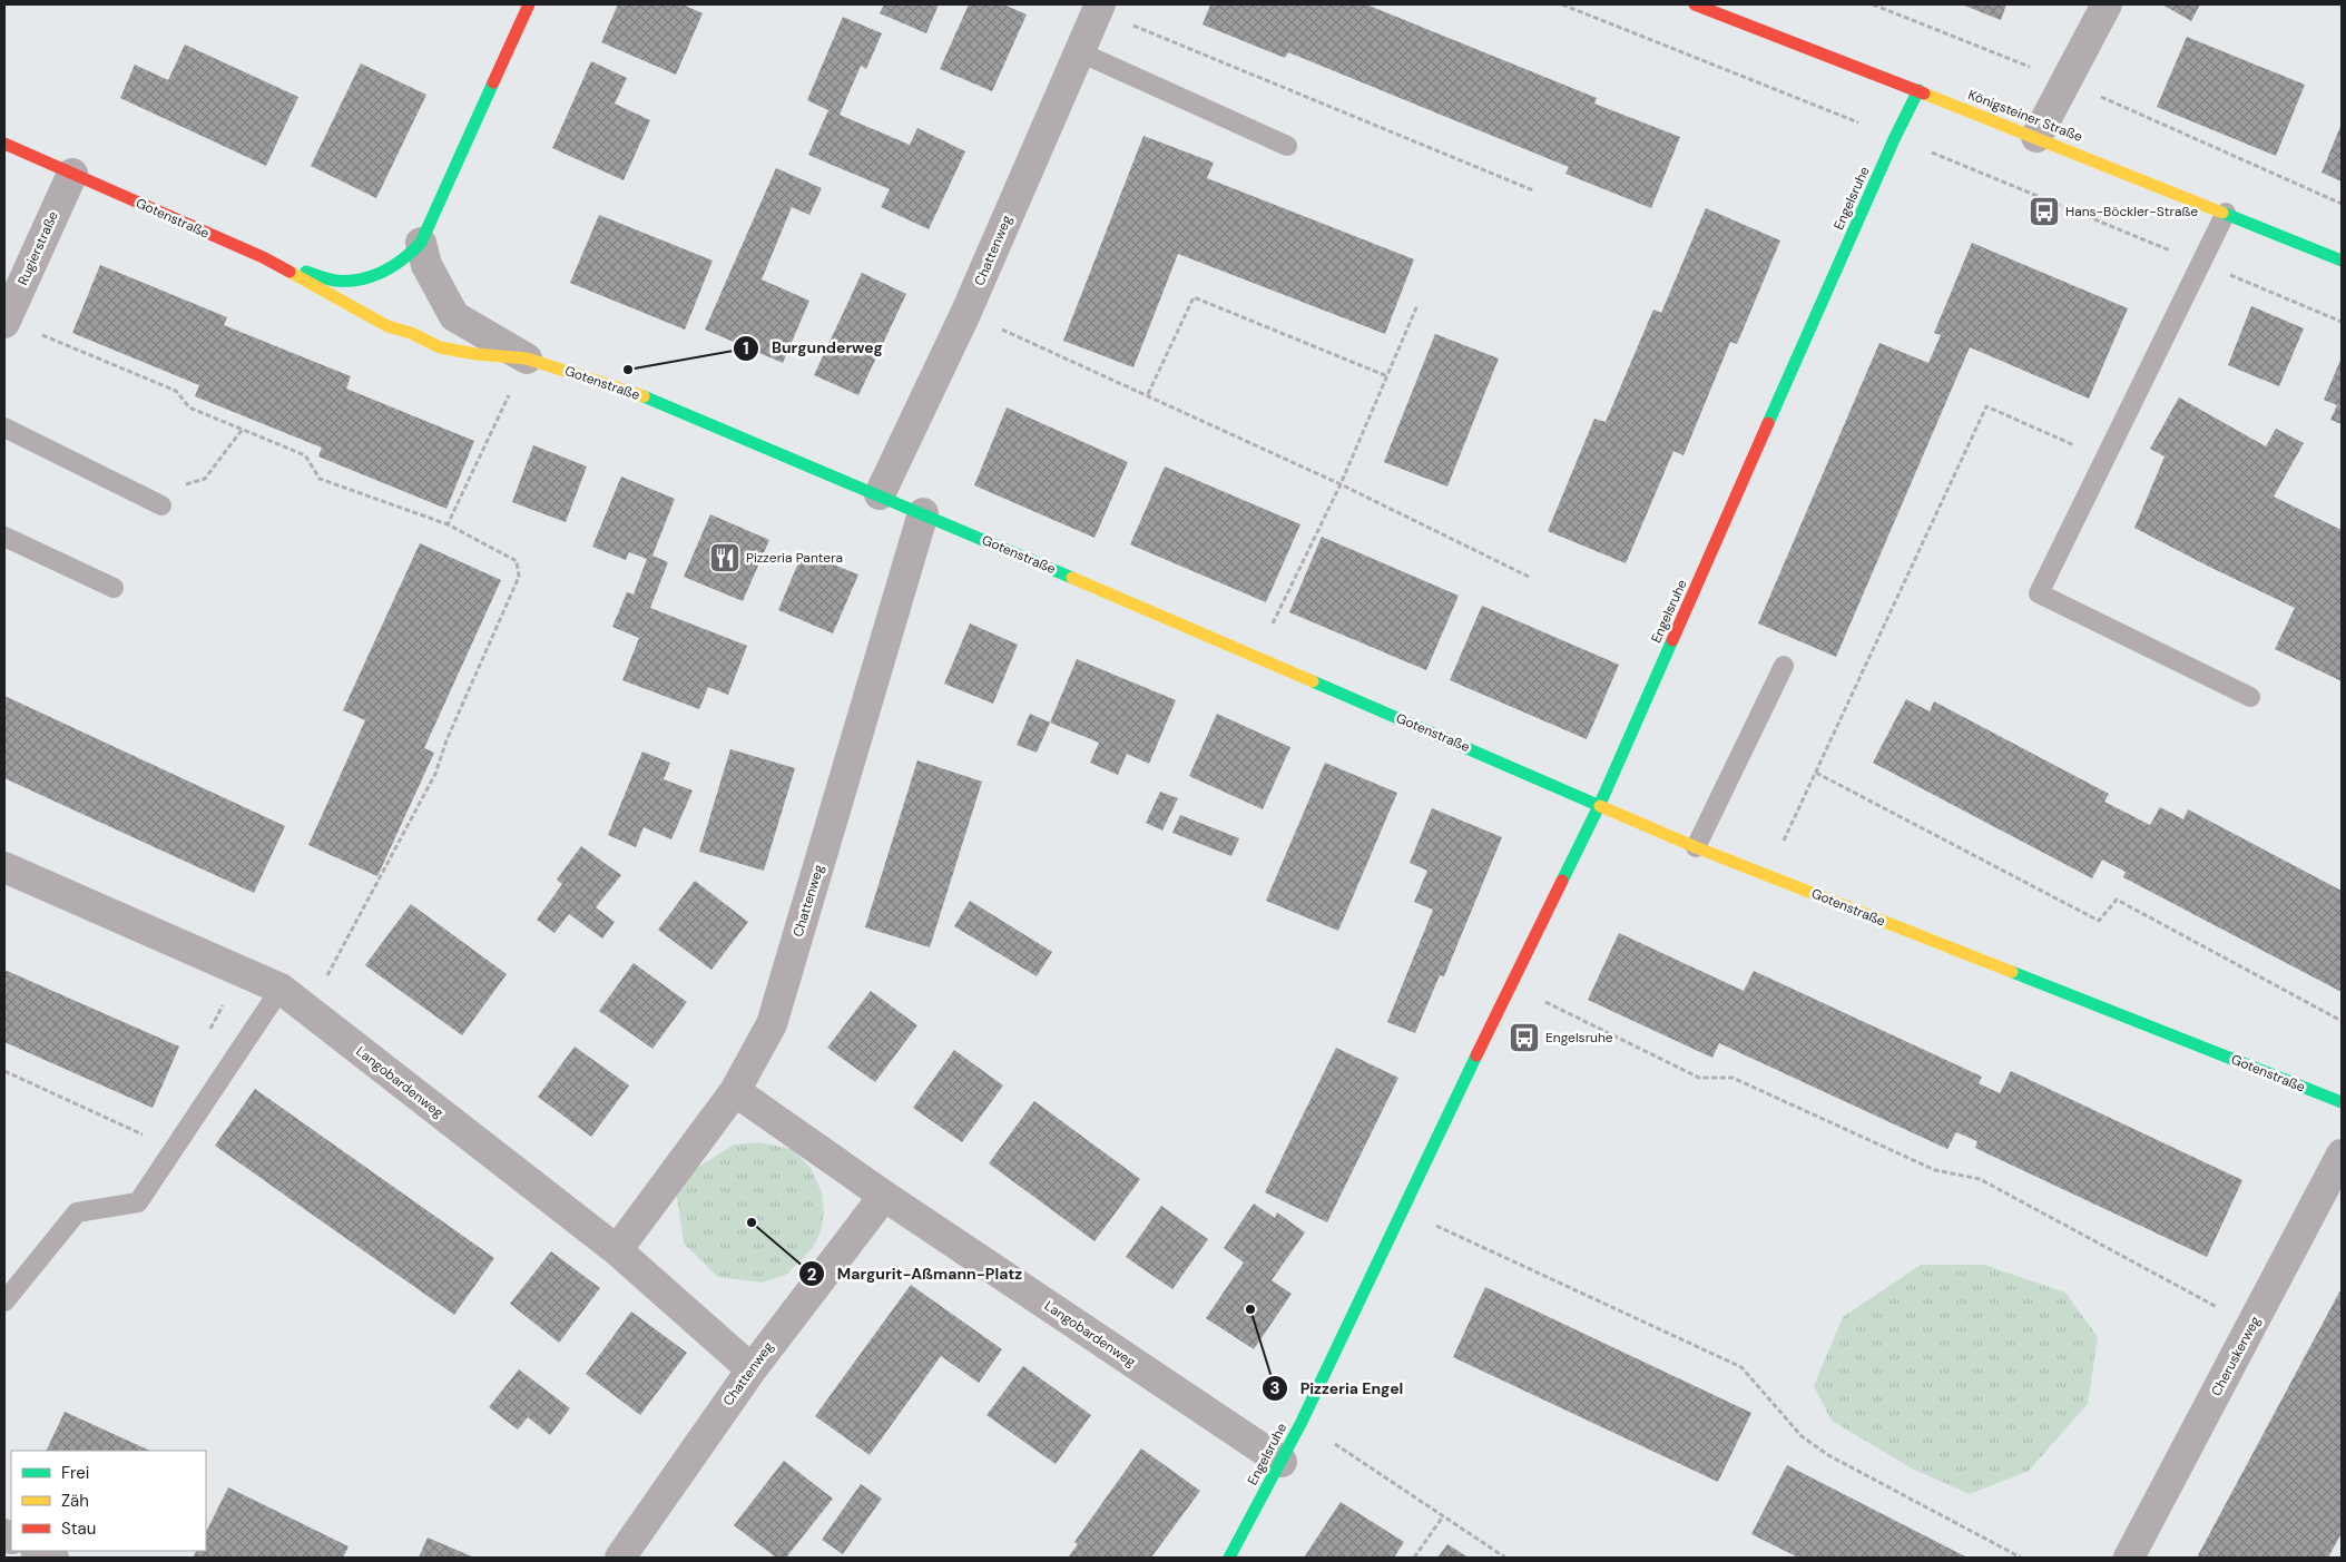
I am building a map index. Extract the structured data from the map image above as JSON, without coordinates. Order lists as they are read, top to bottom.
{
  "streets": {
    "street": [
      "Königsteiner Straße",
      "Engelsruhe",
      "Gotenstraße",
      "Rugierstraße",
      "Chattenweg",
      "Langobardenweg",
      "Cheruskerweg"
    ]
  },
  "crossings": [
    ["Königsteiner Straße", "Engelsruhe"],
    ["Engelsruhe", "Gotenstraße"],
    ["Engelsruhe", "Langobardenweg"],
    ["Gotenstraße", "Rugierstraße"],
    ["Gotenstraße", "Chattenweg"],
    ["Chattenweg", "Langobardenweg"]
  ],
  "places": {
    "bus stop": ["Hans-Böckler-Straße", "Engelsruhe"],
    "other": ["Burgunderweg", "Margurit-Aßmann-Platz", "Pizzeria Engel"],
    "restaurant": ["Pizzeria Pantera"]
  },
  "legend": ["Frei", "Zäh", "Stau"]
}
